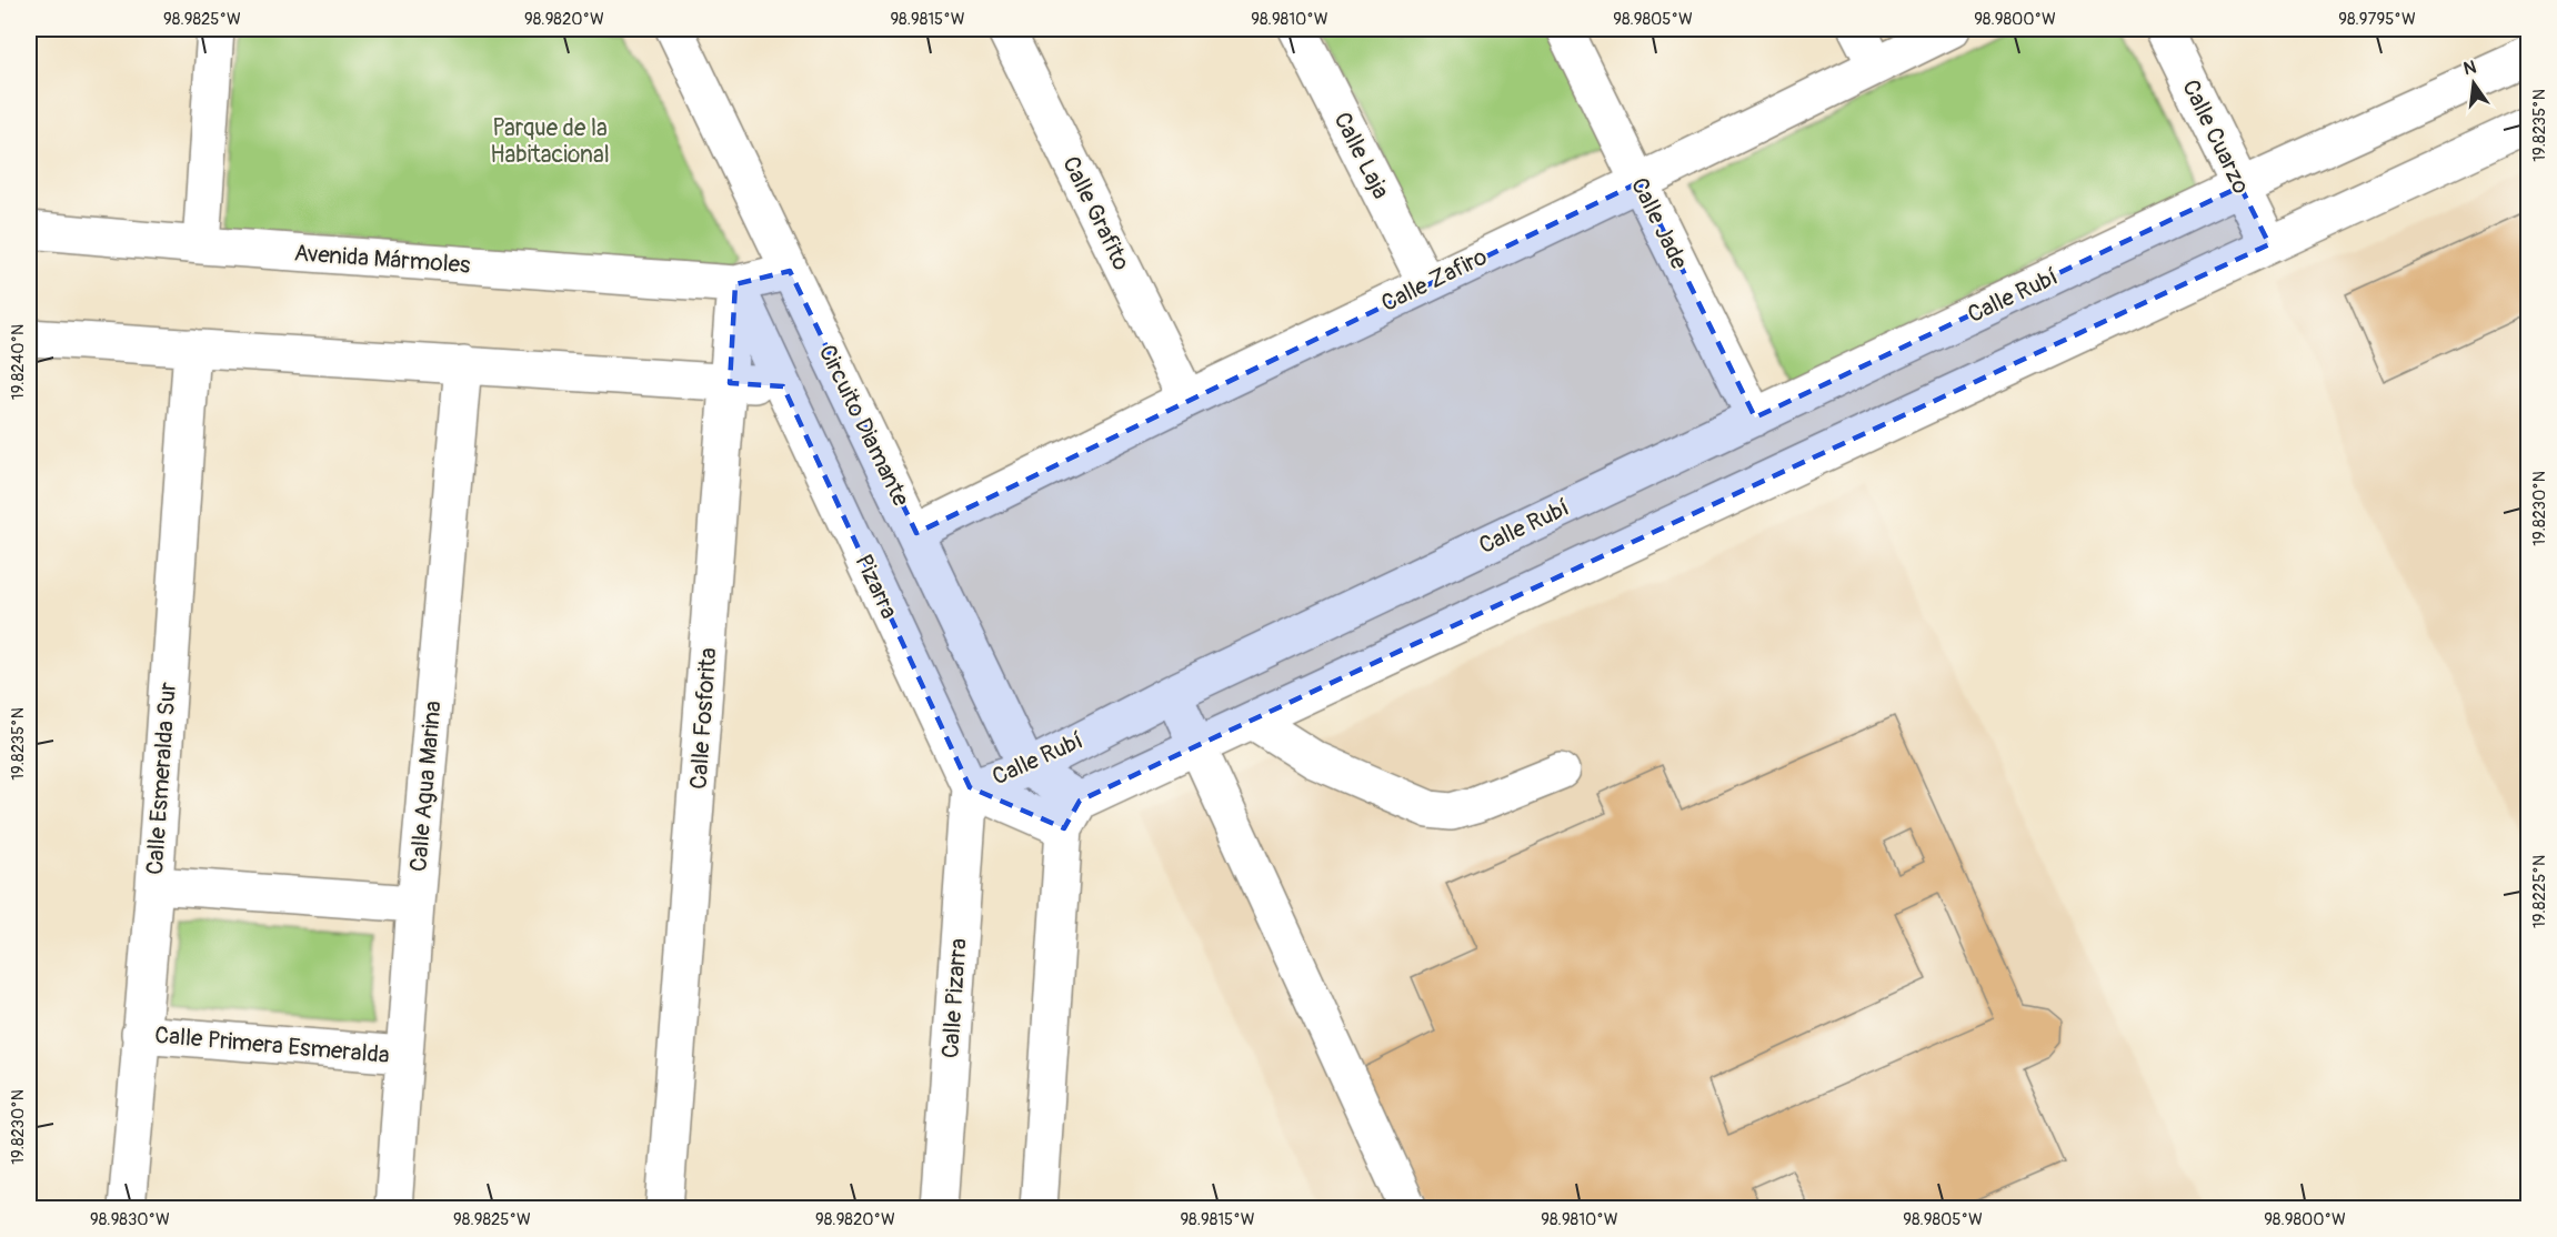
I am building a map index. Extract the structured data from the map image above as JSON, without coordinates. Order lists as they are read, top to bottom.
{
  "streets": {
    "street": [
      "Calle Cuarzo",
      "Calle Laja",
      "Calle Grafito",
      "Calle Jade",
      "Avenida Mármoles",
      "Calle Zafiro",
      "Calle Rubí",
      "Circuito Diamante",
      "Pizarra",
      "Calle Fosforita",
      "Calle Esmeralda Sur",
      "Calle Agua Marina",
      "Calle Pizarra",
      "Calle Primera Esmeralda"
    ]
  },
  "crossings": [
    ["Calle Cuarzo", "Calle Rubí"],
    ["Calle Laja", "Calle Zafiro"],
    ["Calle Grafito", "Calle Zafiro"],
    ["Calle Jade", "Calle Zafiro"],
    ["Calle Jade", "Calle Rubí"],
    ["Avenida Mármoles", "Pizarra"],
    ["Avenida Mármoles", "Calle Fosforita"],
    ["Calle Zafiro", "Circuito Diamante"],
    ["Calle Rubí", "Circuito Diamante"],
    ["Calle Rubí", "Pizarra"],
    ["Calle Rubí", "Calle Pizarra"],
    ["Pizarra", "Calle Fosforita"],
    ["Pizarra", "Calle Pizarra"],
    ["Calle Esmeralda Sur", "Calle Primera Esmeralda"],
    ["Calle Agua Marina", "Calle Primera Esmeralda"]
  ],
  "parks": ["Parque de la Habitacional"],
  "north": "top",
  "coordinates": [
    "98.9825°W",
    "98.9820°W",
    "98.9815°W",
    "98.9810°W",
    "98.9805°W",
    "98.9800°W",
    "98.9795°W",
    "19.8235°N",
    "19.8240°N",
    "19.8230°N",
    "19.8225°N",
    "98.9830°W"
  ]
}
